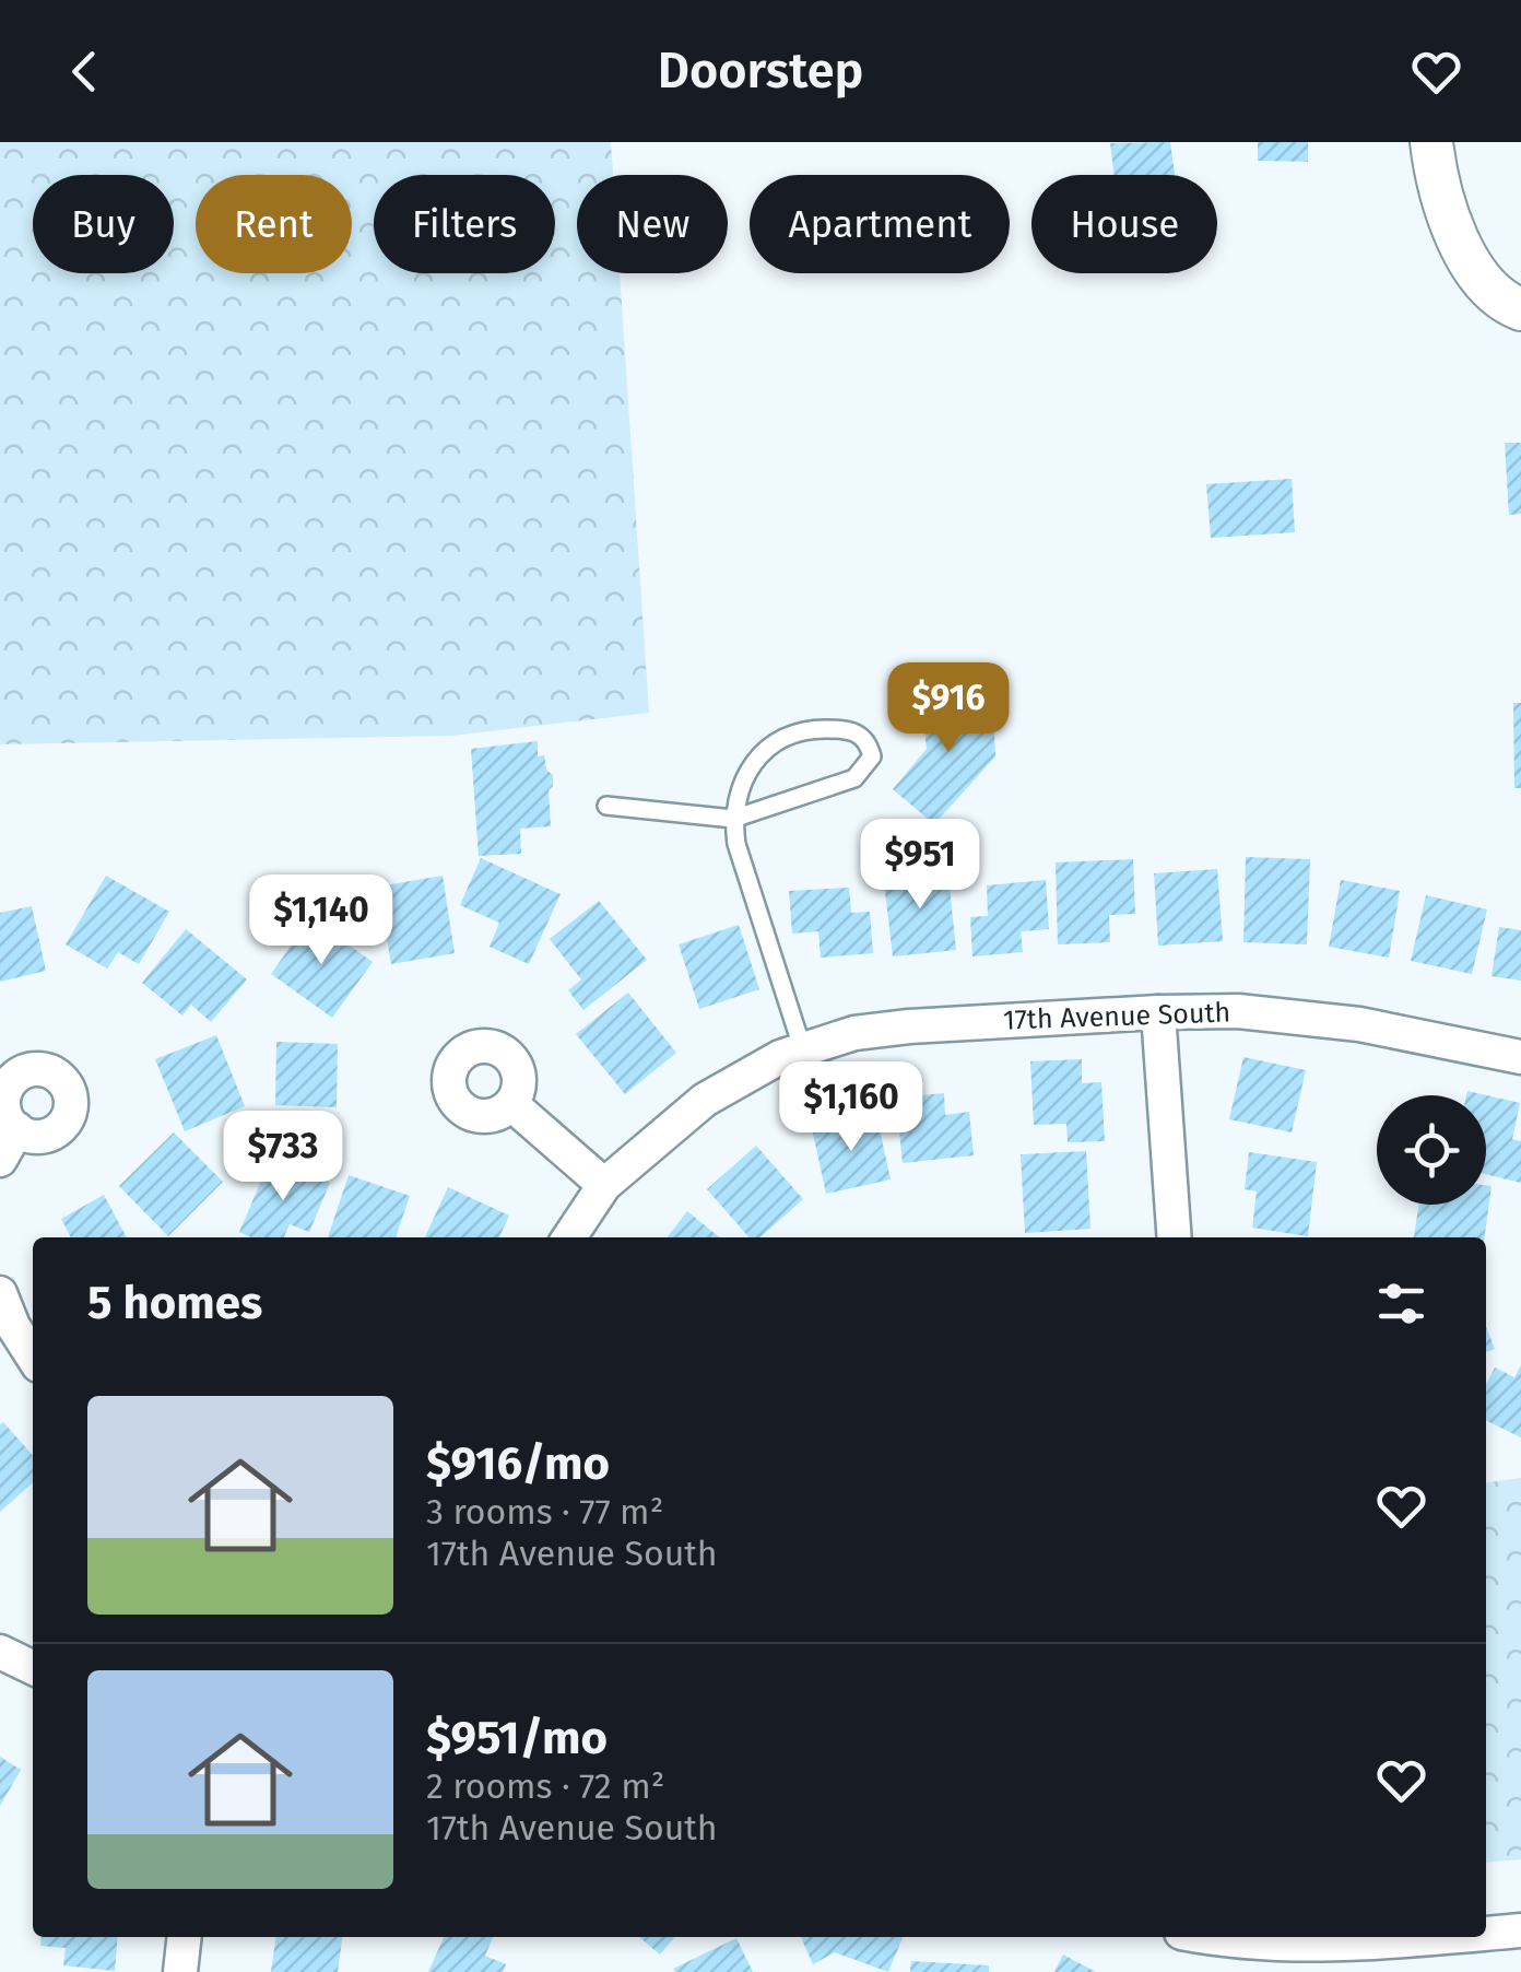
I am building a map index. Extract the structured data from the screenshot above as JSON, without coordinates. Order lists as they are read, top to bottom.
{
  "streets": {
    "street": ["17th Avenue South"]
  },
  "page": {
    "header": "Doorstep",
    "chip": [
      "Buy",
      "Rent",
      "Filters",
      "New",
      "Apartment",
      "House"
    ],
    "price": [
      "$916",
      "$951",
      "$1,140",
      "$1,160",
      "$733"
    ],
    "heading": "5 homes",
    "list": [
      {
        "name": "$916/mo",
        "note": "3 rooms · 77 m² · 17th Avenue South"
      },
      {
        "name": "$951/mo",
        "note": "2 rooms · 72 m² · 17th Avenue South"
      }
    ]
  }
}
